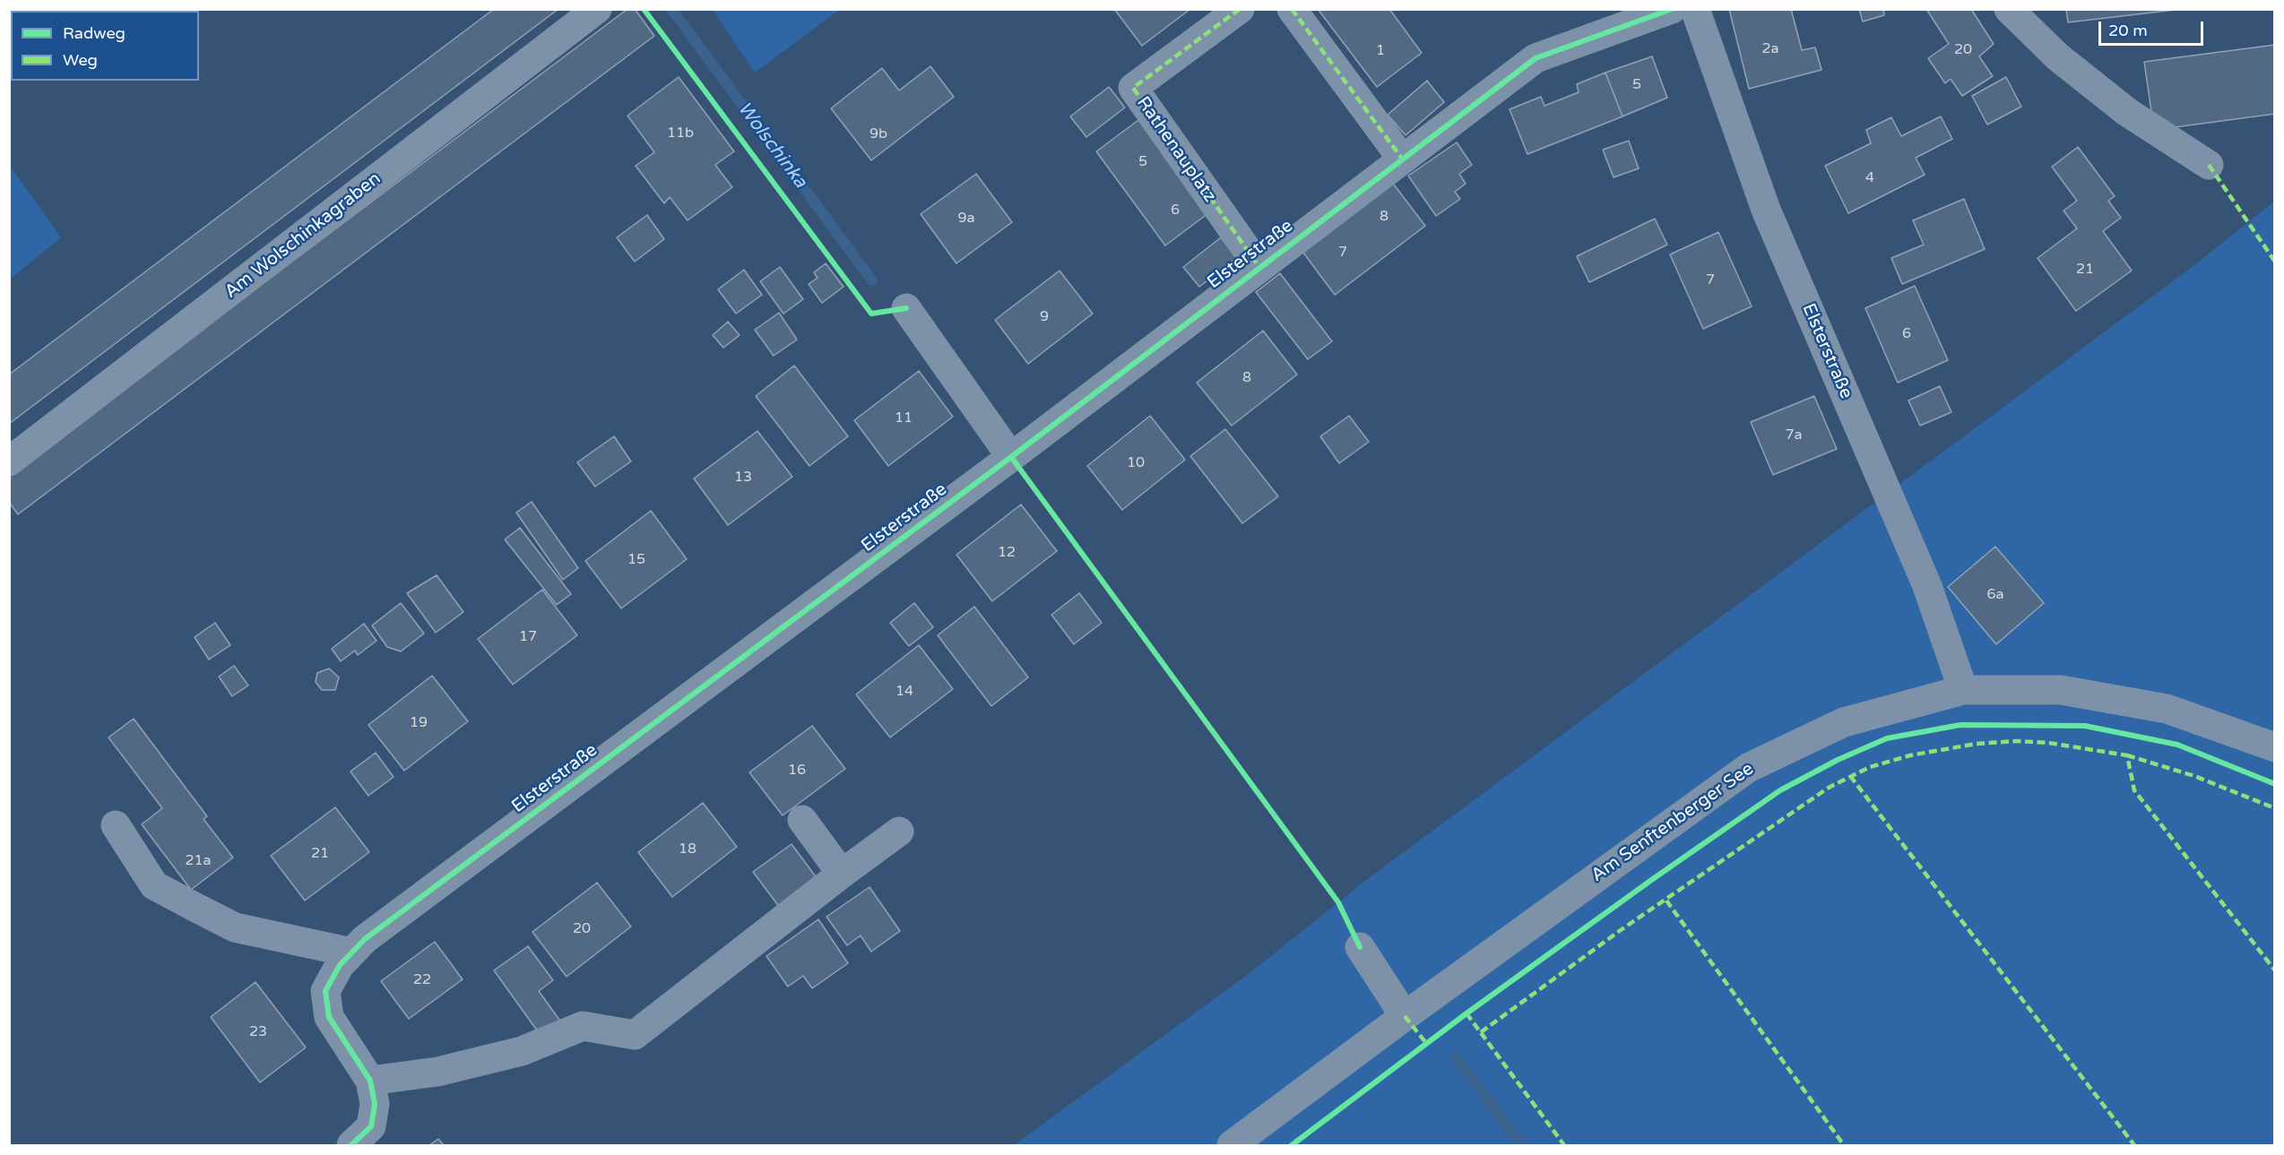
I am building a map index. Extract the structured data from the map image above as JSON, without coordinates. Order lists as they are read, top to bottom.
{
  "streets": {
    "street": [
      "Rathenauplatz",
      "Am Wolschinkagraben",
      "Elsterstraße",
      "Am Senftenberger See"
    ]
  },
  "crossings": [
    ["Rathenauplatz", "Elsterstraße"],
    ["Elsterstraße", "Am Senftenberger See"]
  ],
  "water": ["Wolschinka"],
  "house_numbers": [
    "2a",
    "20",
    "1",
    "5",
    "11b",
    "9b",
    "5",
    "4",
    "6",
    "8",
    "9a",
    "7",
    "21",
    "7",
    "9",
    "6",
    "8",
    "11",
    "7a",
    "10",
    "13",
    "12",
    "15",
    "6a",
    "17",
    "14",
    "19",
    "16",
    "18",
    "21",
    "21a",
    "20",
    "22",
    "23"
  ],
  "legend": ["Radweg", "Weg"],
  "scale_bar": "20 m"
}
